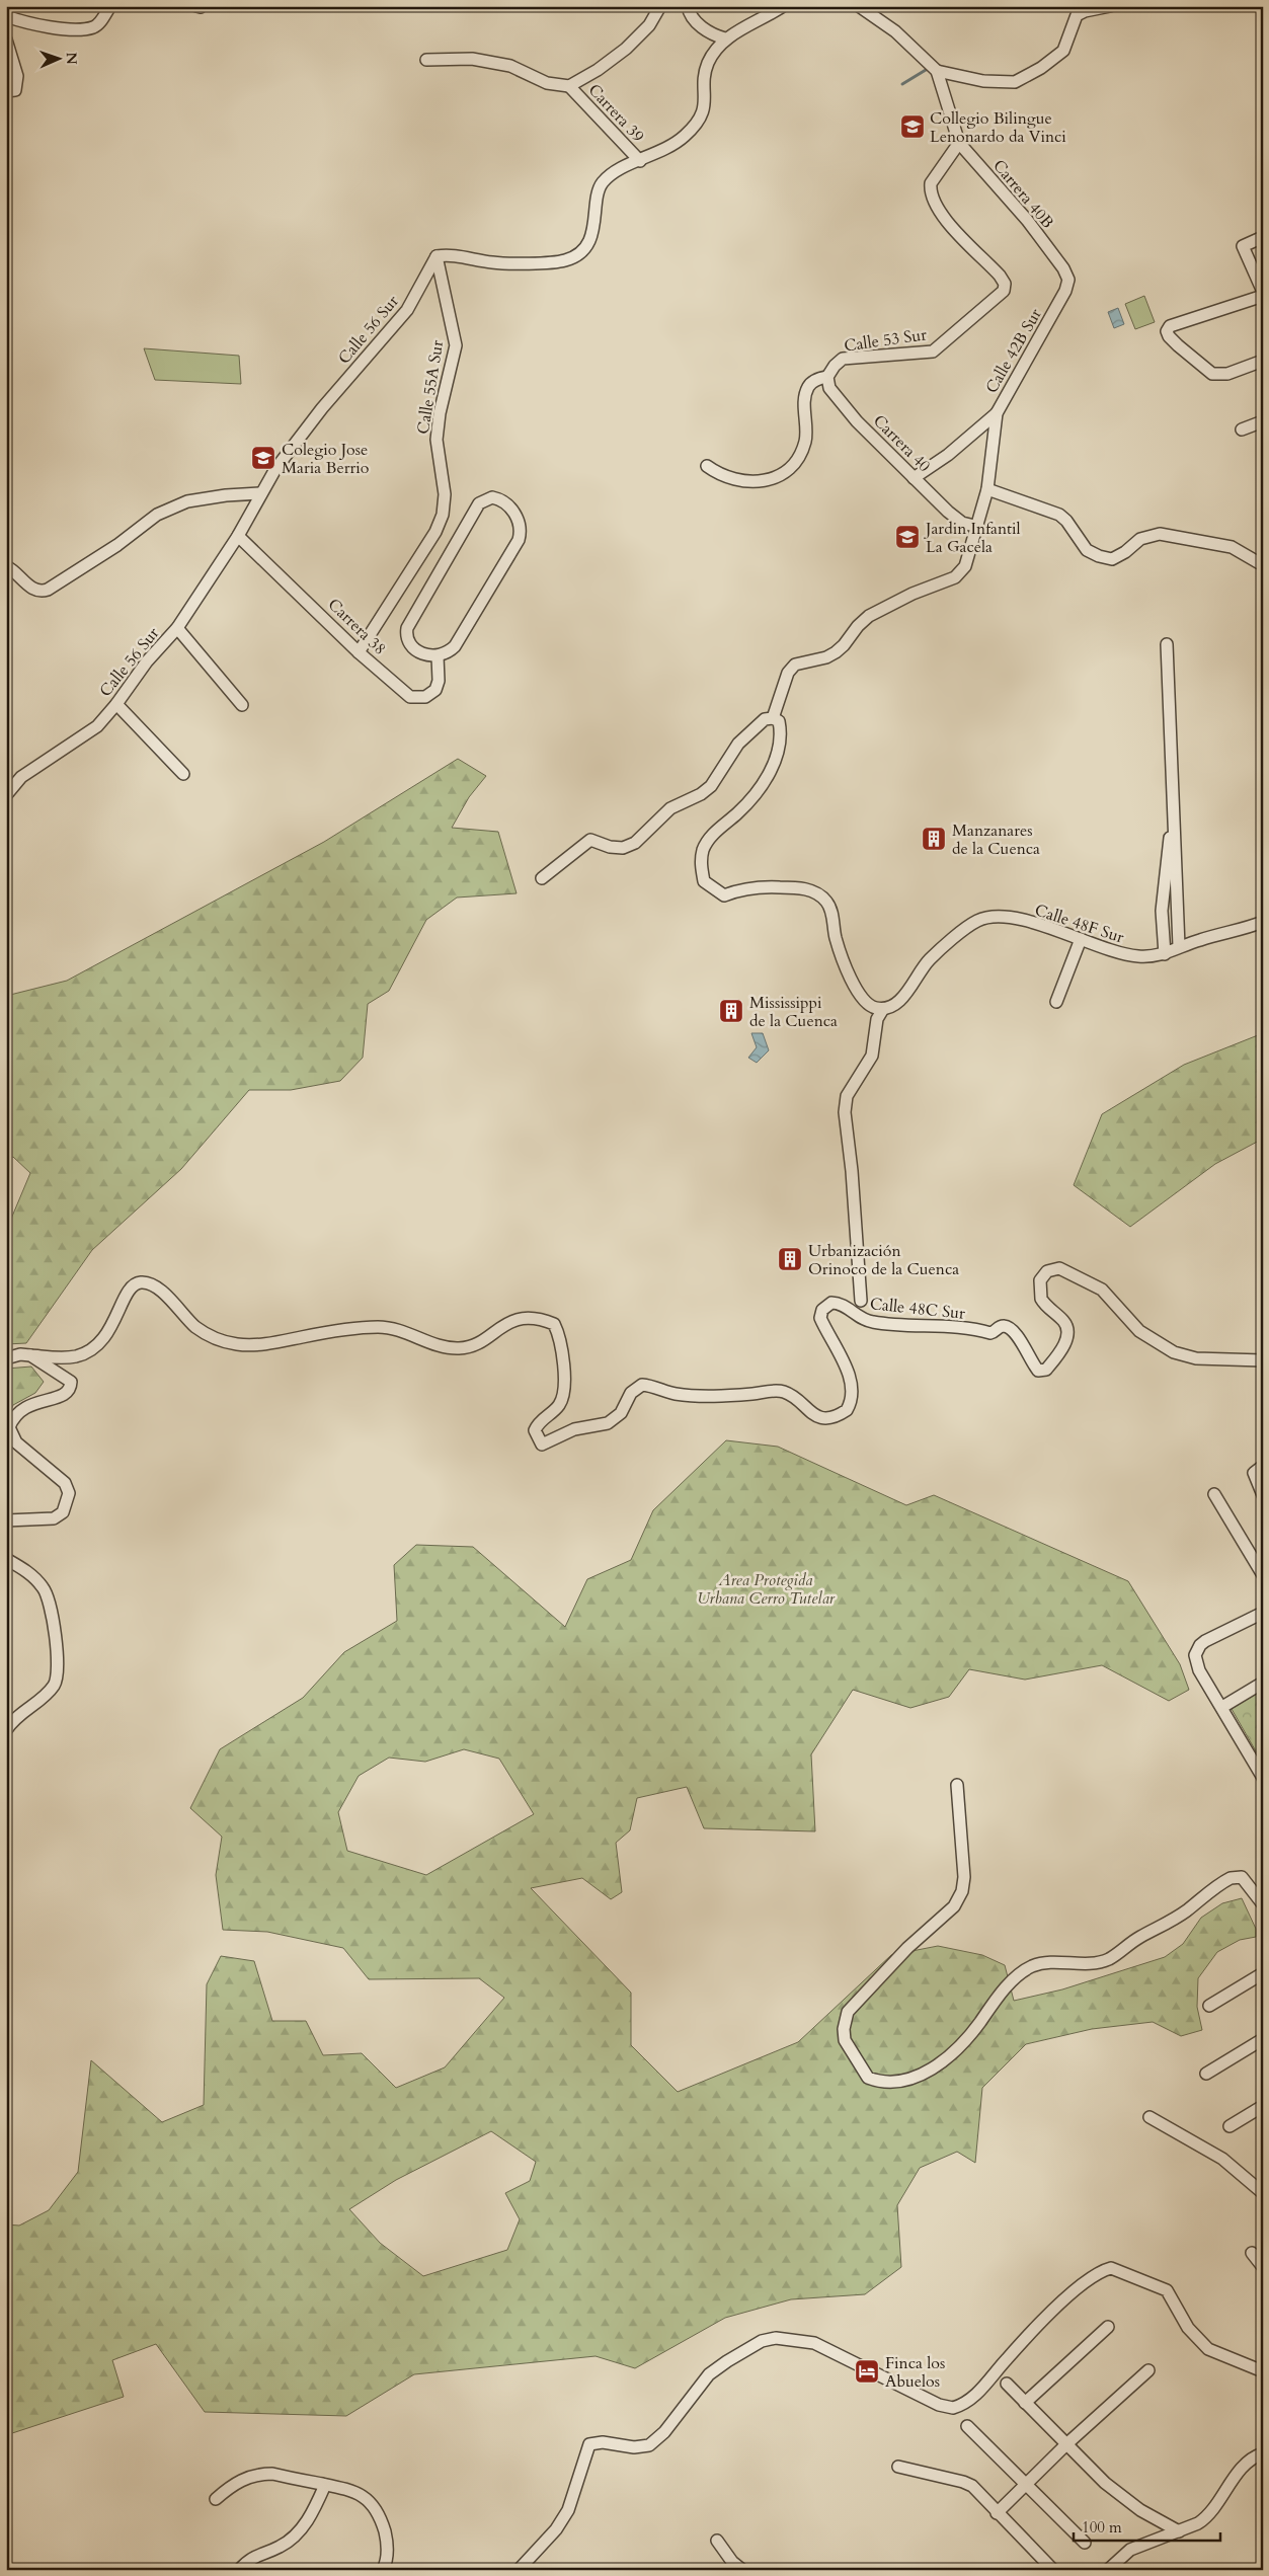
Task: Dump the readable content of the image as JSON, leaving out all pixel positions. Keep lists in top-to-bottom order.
{
  "streets": {
    "street": [
      "Carrera 39",
      "Carrera 40B",
      "Calle 56 Sur",
      "Calle 53 Sur",
      "Calle 42B Sur",
      "Calle 55A Sur",
      "Carrera 40",
      "Carrera 38",
      "Calle 48F Sur",
      "Calle 48C Sur"
    ]
  },
  "crossings": [
    ["Carrera 40B", "Calle 53 Sur"],
    ["Carrera 40B", "Calle 42B Sur"],
    ["Calle 56 Sur", "Calle 55A Sur"],
    ["Calle 56 Sur", "Carrera 38"],
    ["Calle 53 Sur", "Carrera 40"],
    ["Calle 42B Sur", "Carrera 40"],
    ["Calle 55A Sur", "Carrera 38"]
  ],
  "parks": ["Area Protegida Urbana Cerro Tutelar"],
  "places": {
    "school or university": ["Collegio Bilingue Lenonardo da Vinci", "Colegio Jose Maria Berrio", "Jardin Infantil La Gacela"],
    "building": ["Manzanares de la Cuenca", "Mississippi de la Cuenca", "Urbanización Orinoco de la Cuenca"],
    "hotel": ["Finca los Abuelos"]
  },
  "scale_bar": "100 m",
  "north": "right"
}
